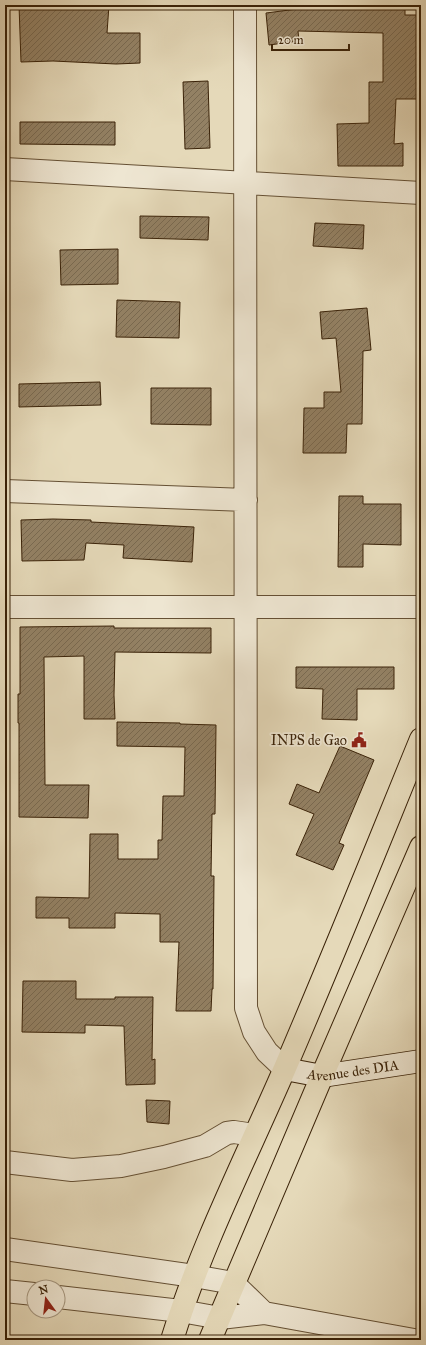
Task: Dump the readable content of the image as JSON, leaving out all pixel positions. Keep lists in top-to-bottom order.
{
  "streets": {
    "street": ["Avenue des DIA"]
  },
  "places": {
    "public building": ["INPS de Gao"]
  },
  "scale_bar": "20 m",
  "north": "top"
}
